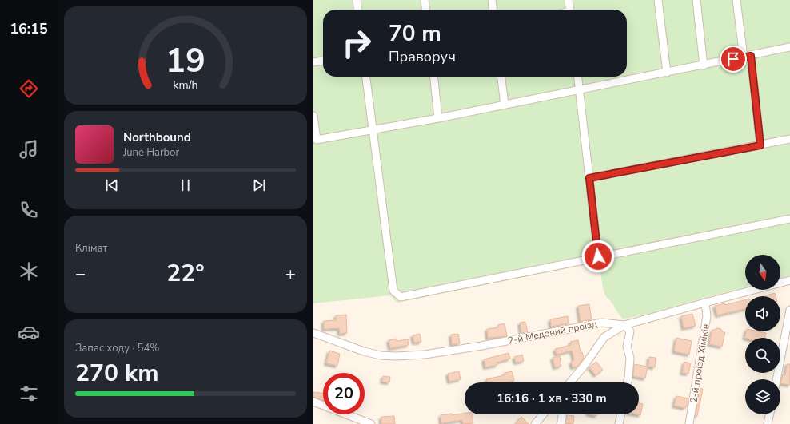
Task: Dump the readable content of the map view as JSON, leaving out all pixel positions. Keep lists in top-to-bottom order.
{
  "streets": {
    "street": ["2-й Медовий проїзд", "2-й проїзд Хіміків"]
  },
  "crossings": [
    ["2-й Медовий проїзд", "2-й проїзд Хіміків"]
  ],
  "north": "bottom",
  "page": {
    "tabs": "16:15",
    "turn": ["70 m", "Праворуч"],
    "song": ["Northbound", "June Harbor"],
    "tile": [
      "Клімат",
      ["Запас ходу · 54%", "270 km"]
    ],
    "heat": ["−", "22°", "+"],
    "limit": "20",
    "trip": "16:16 · 1 хв · 330 m",
    "gauge": ["19", "km/h"]
  }
}
